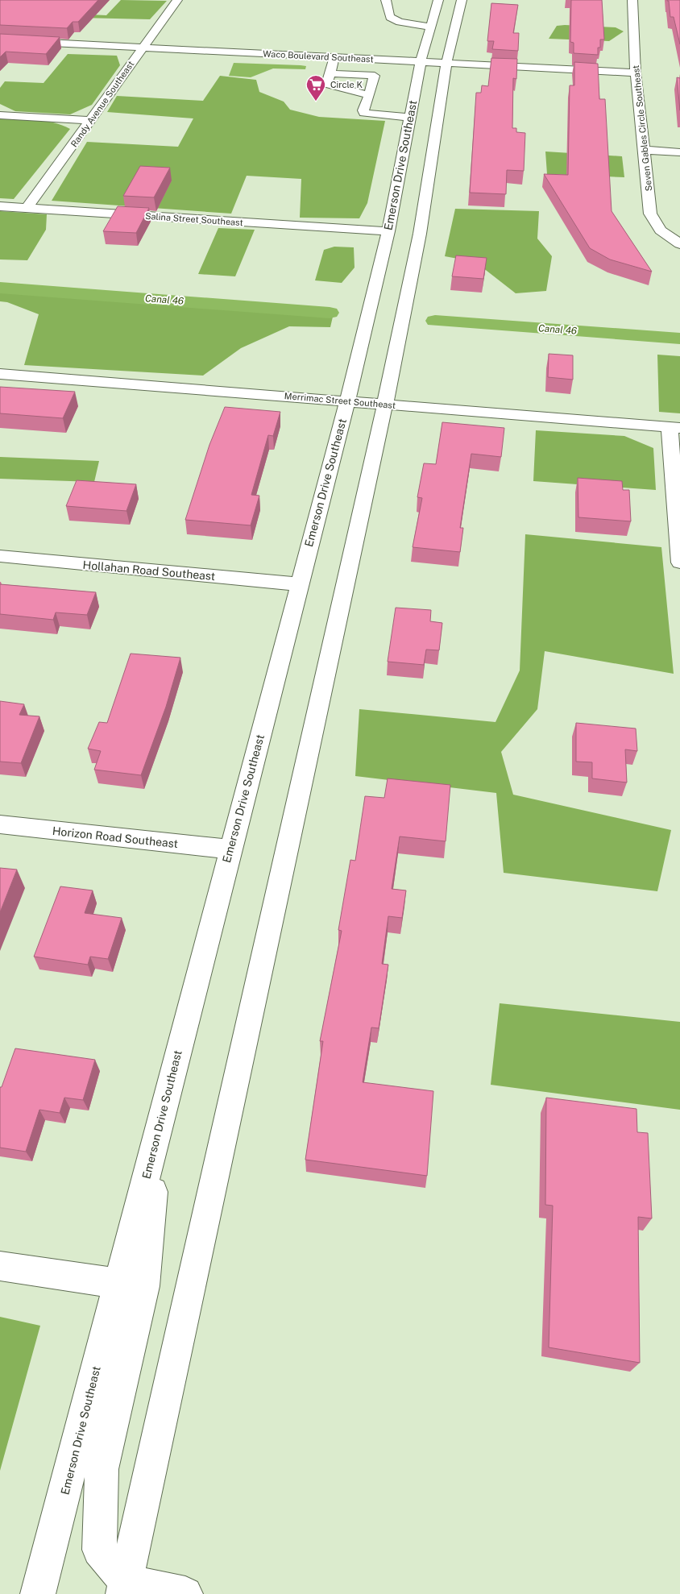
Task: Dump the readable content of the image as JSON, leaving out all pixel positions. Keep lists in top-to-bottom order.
{
  "streets": {
    "street": [
      "Waco Boulevard Southeast",
      "Randy Avenue Southeast",
      "Seven Gables Circle Southeast",
      "Emerson Drive Southeast",
      "Salina Street Southeast",
      "Merrimac Street Southeast",
      "Hollahan Road Southeast",
      "Horizon Road Southeast"
    ]
  },
  "crossings": [
    ["Waco Boulevard Southeast", "Randy Avenue Southeast"],
    ["Waco Boulevard Southeast", "Seven Gables Circle Southeast"],
    ["Waco Boulevard Southeast", "Emerson Drive Southeast"],
    ["Randy Avenue Southeast", "Salina Street Southeast"],
    ["Emerson Drive Southeast", "Salina Street Southeast"],
    ["Emerson Drive Southeast", "Merrimac Street Southeast"],
    ["Emerson Drive Southeast", "Hollahan Road Southeast"],
    ["Emerson Drive Southeast", "Horizon Road Southeast"]
  ],
  "water": ["Canal 46"],
  "places": {
    "supermarket": ["Circle K"]
  }
}
